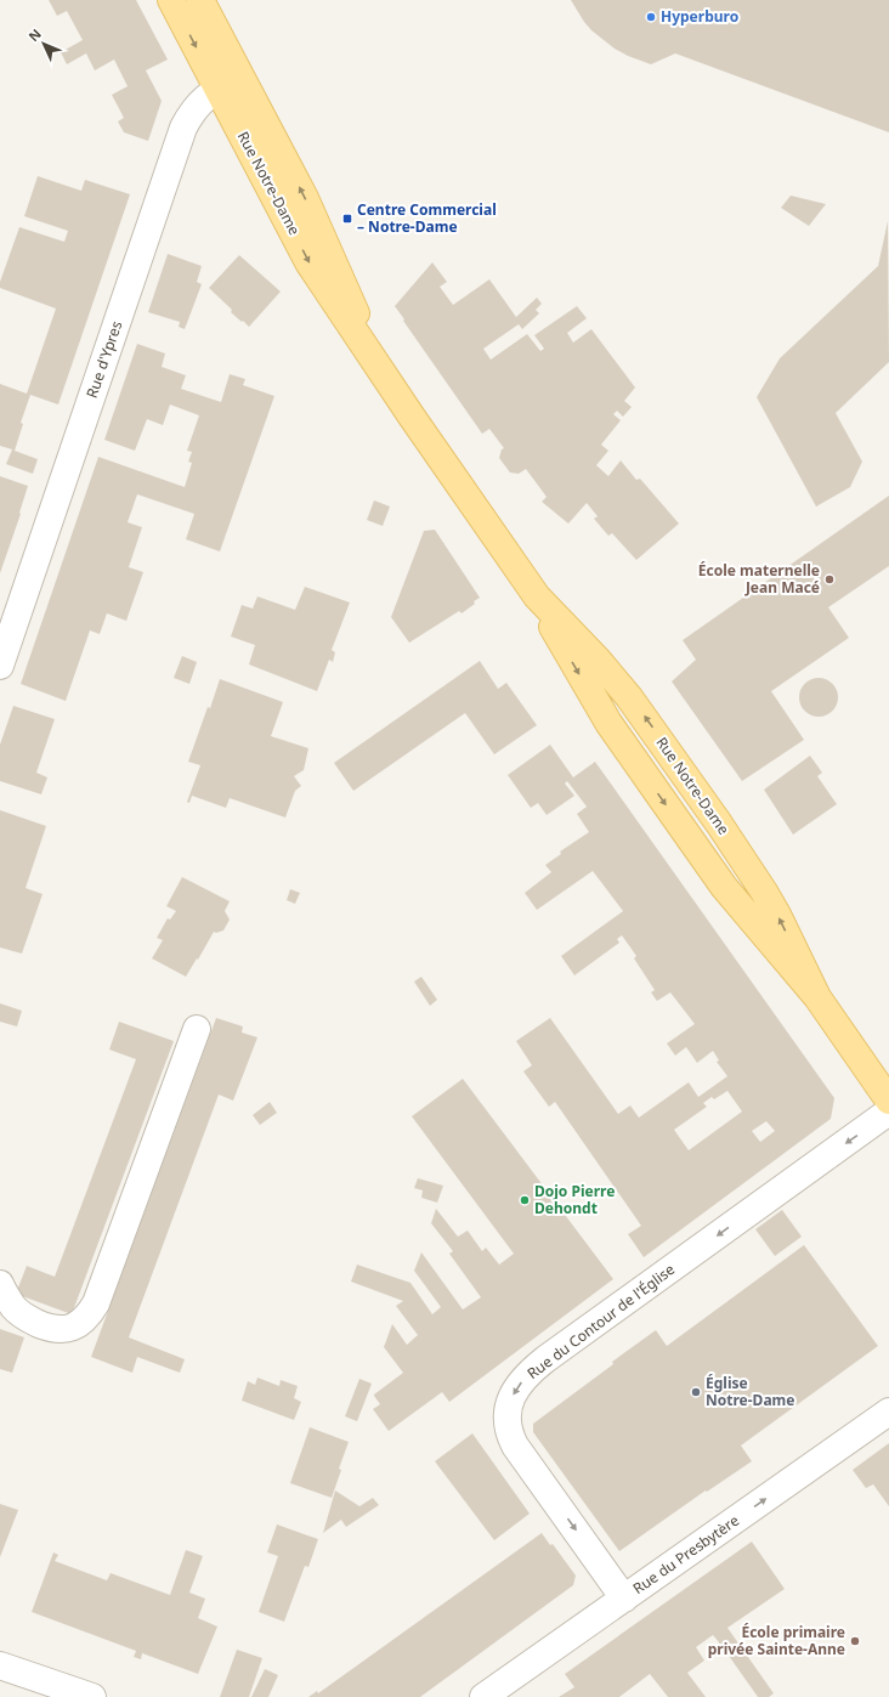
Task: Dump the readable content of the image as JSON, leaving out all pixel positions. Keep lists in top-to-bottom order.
{
  "streets": {
    "main road": ["Rue Notre-Dame"],
    "street": ["Rue d'Ypres", "Rue du Contour de l'Église", "Rue du Presbytère"]
  },
  "crossings": [
    ["Rue Notre-Dame", "Rue d'Ypres"],
    ["Rue du Contour de l'Église", "Rue du Presbytère"]
  ],
  "one_way": ["Rue du Presbytère"],
  "places": {
    "other": [
      "Hyperburo",
      "École maternelle Jean Macé",
      "Dojo Pierre Dehondt",
      "Église Notre-Dame",
      "École primaire privée Sainte-Anne"
    ],
    "transit": ["Centre Commercial – Notre-Dame"]
  },
  "north": "top left"
}
